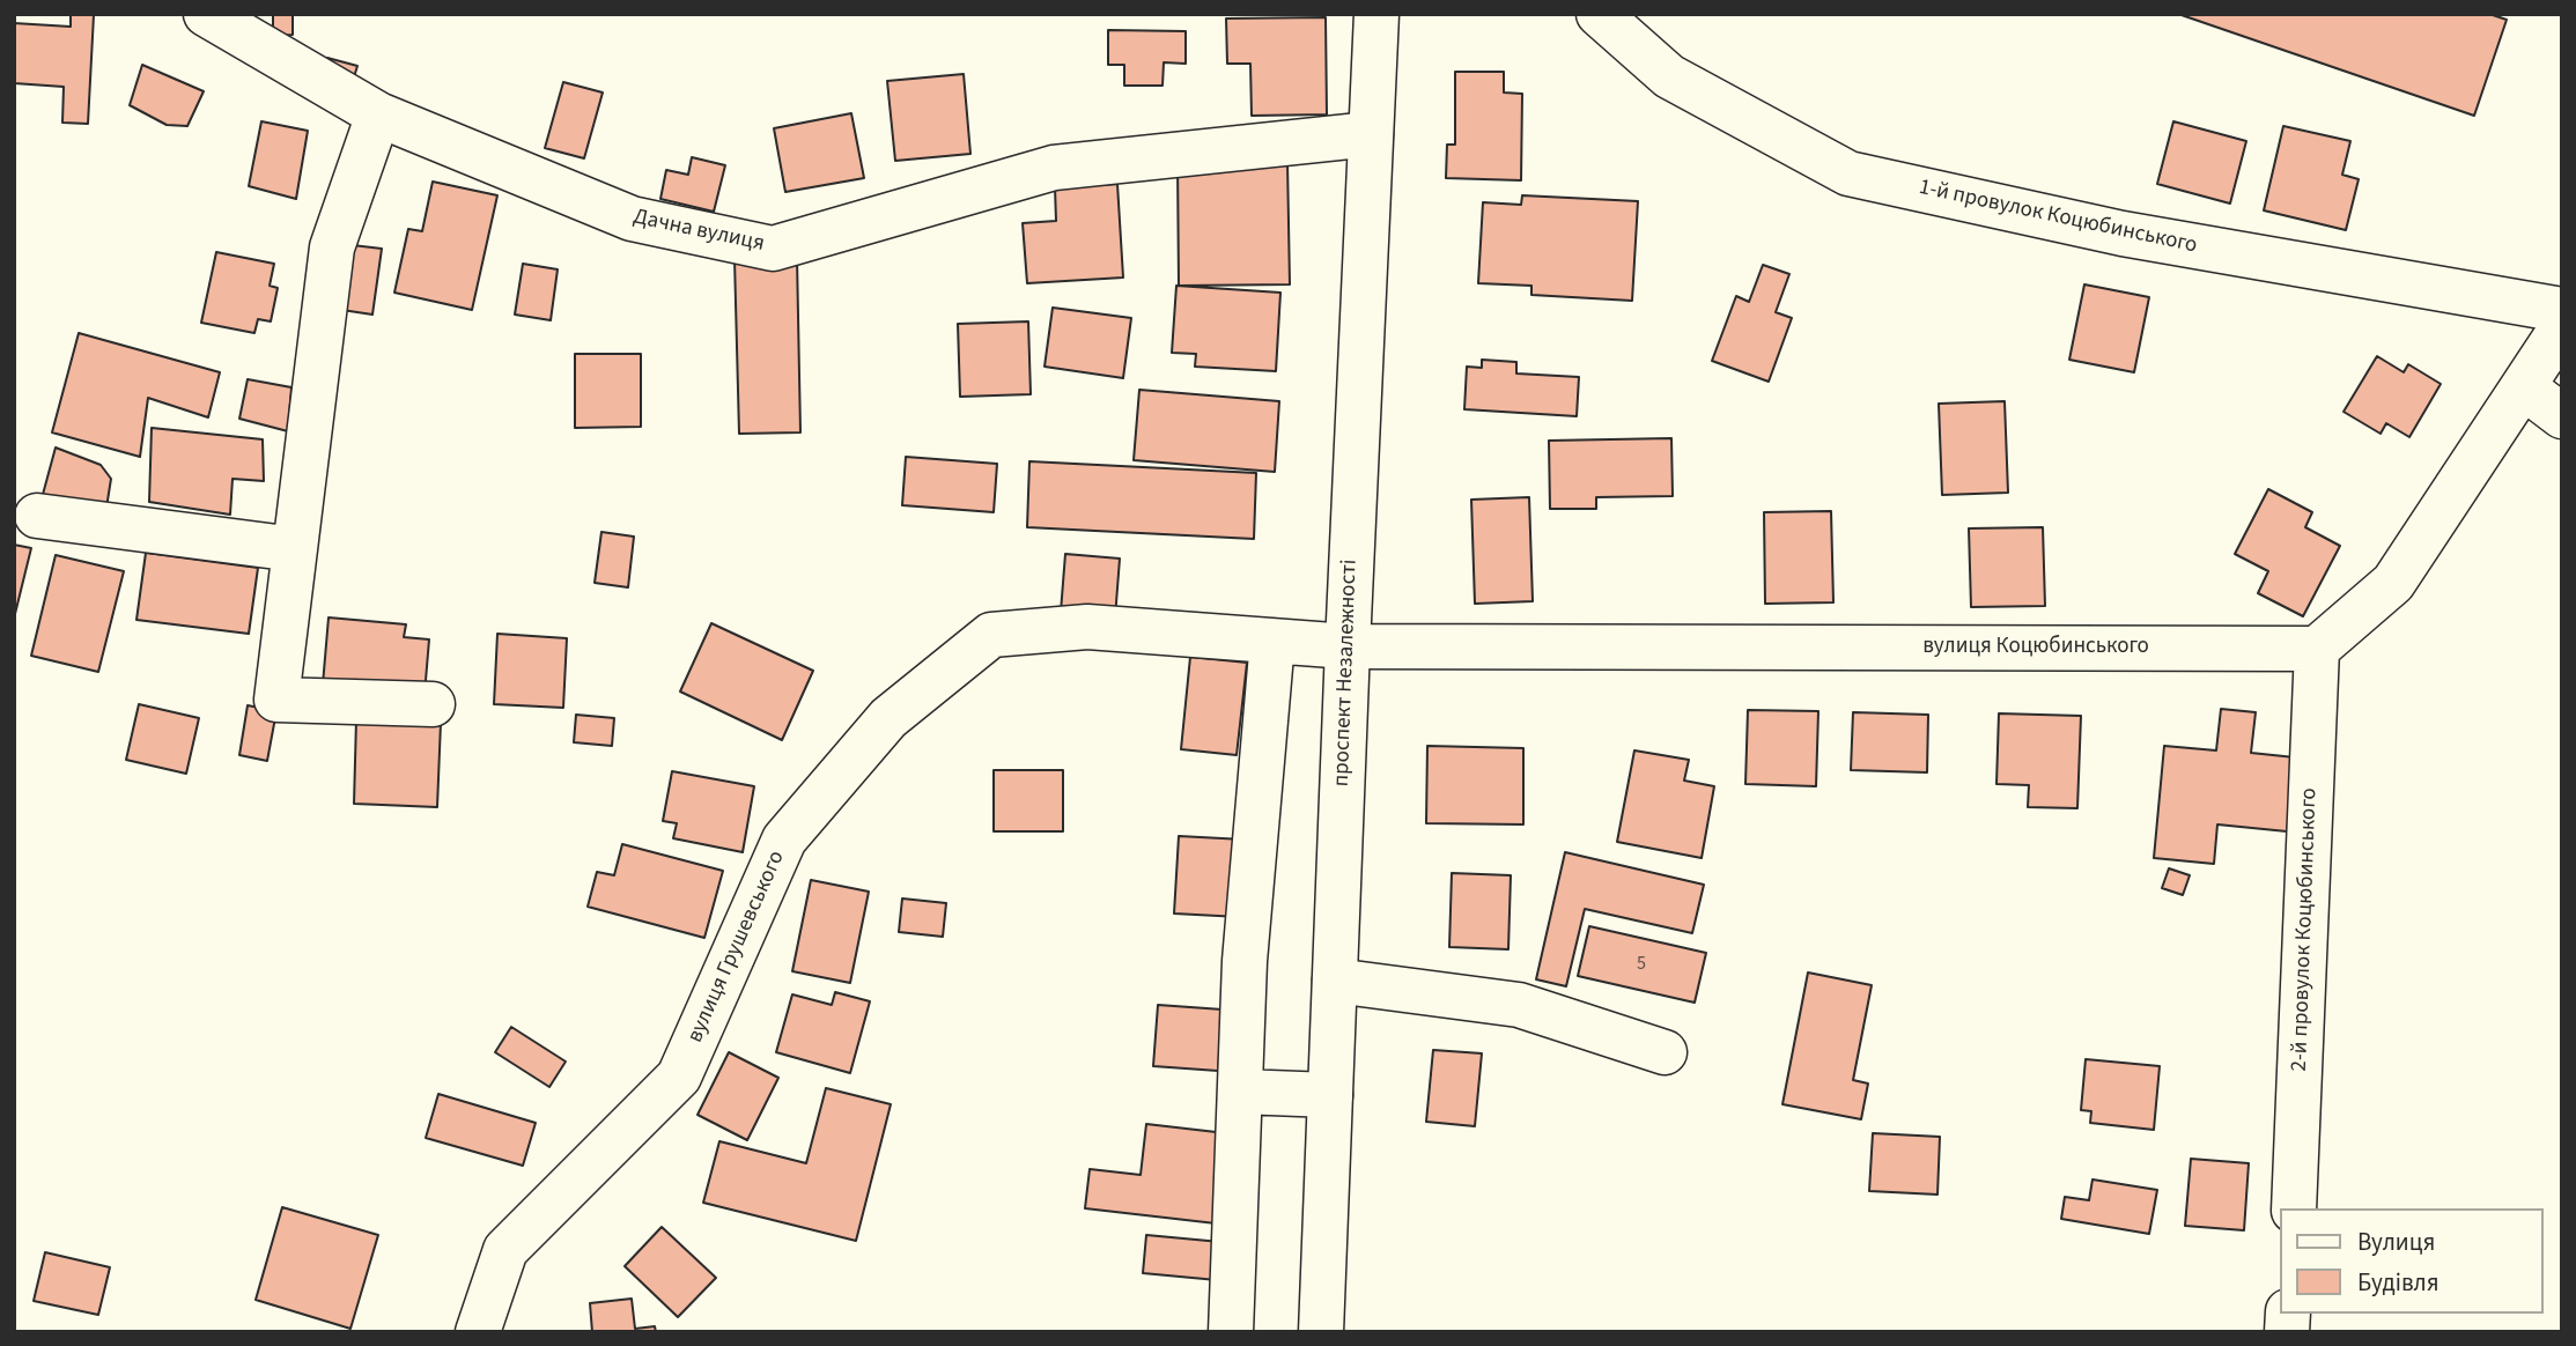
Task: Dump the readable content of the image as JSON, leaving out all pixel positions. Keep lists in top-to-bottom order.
{
  "streets": {
    "street": [
      "1-й провулок Коцюбинського",
      "Дачна вулиця",
      "вулиця Коцюбинського",
      "проспект Незалежності",
      "2-й провулок Коцюбинського",
      "вулиця Грушевського"
    ]
  },
  "crossings": [
    ["Дачна вулиця", "проспект Незалежності"],
    ["вулиця Коцюбинського", "проспект Незалежності"],
    ["вулиця Коцюбинського", "2-й провулок Коцюбинського"],
    ["вулиця Коцюбинського", "вулиця Грушевського"],
    ["проспект Незалежності", "вулиця Грушевського"]
  ],
  "house_numbers": ["5"],
  "legend": ["Вулиця", "Будівля"]
}
